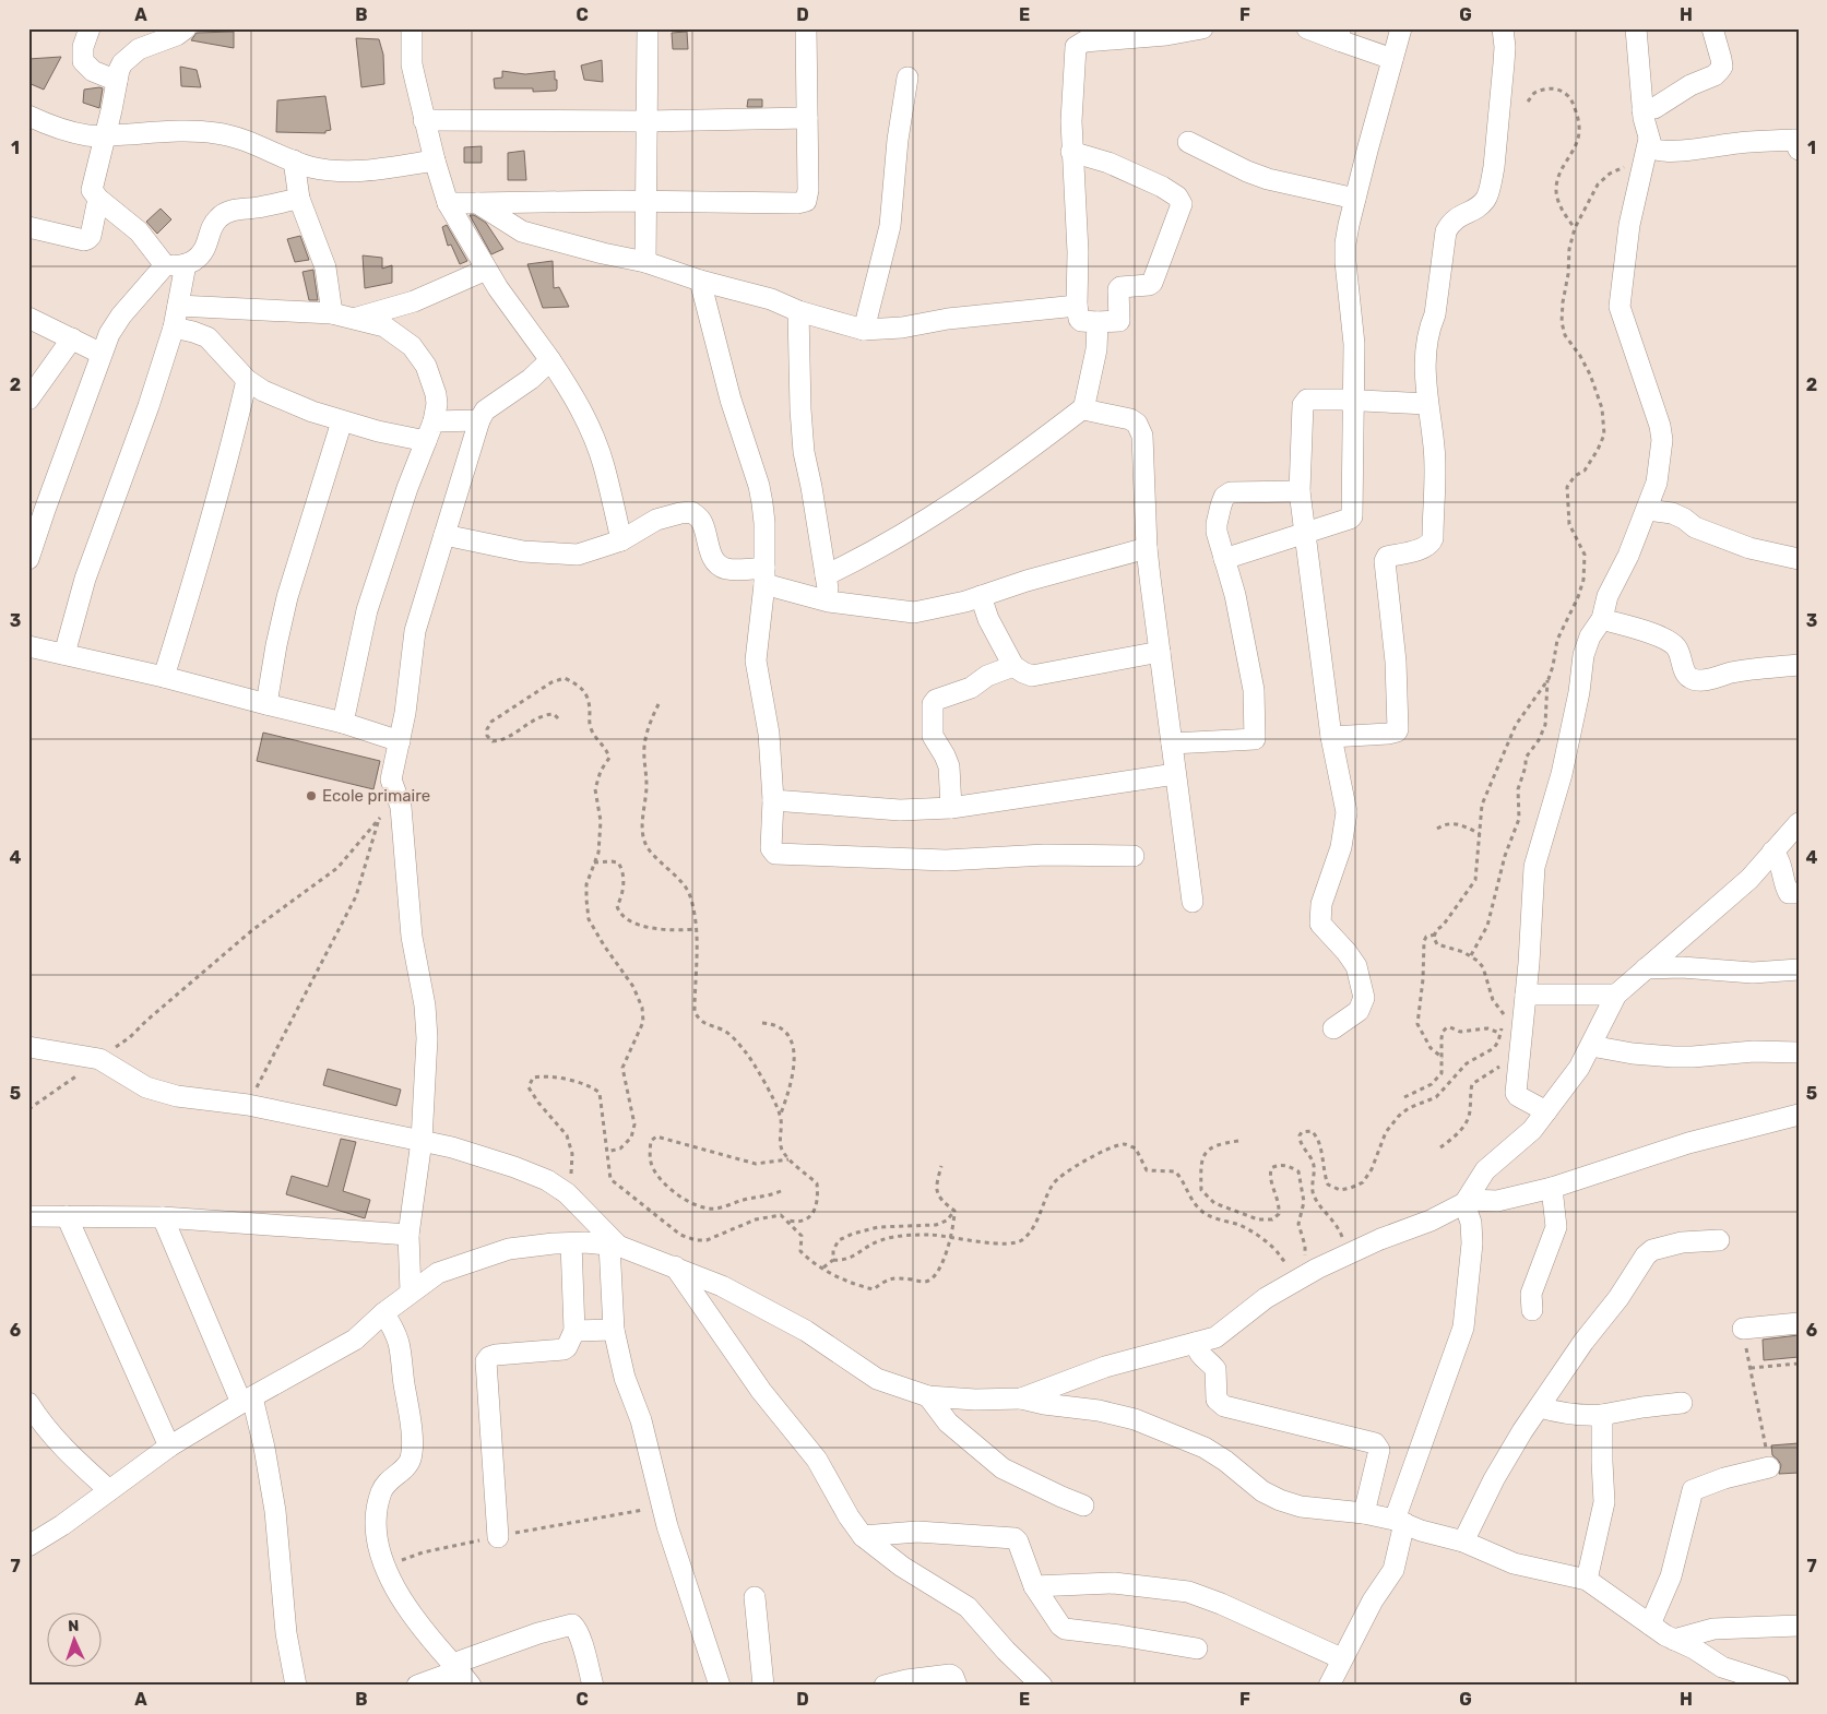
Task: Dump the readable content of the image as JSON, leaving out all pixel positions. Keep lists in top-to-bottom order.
{
  "places": ["Ecole primaire"],
  "north": "top",
  "grid": {
    "columns": [
      "A",
      "B",
      "C",
      "D",
      "E",
      "F",
      "G",
      "H"
    ],
    "rows": [
      "1",
      "2",
      "3",
      "4",
      "5",
      "6",
      "7"
    ]
  }
}
